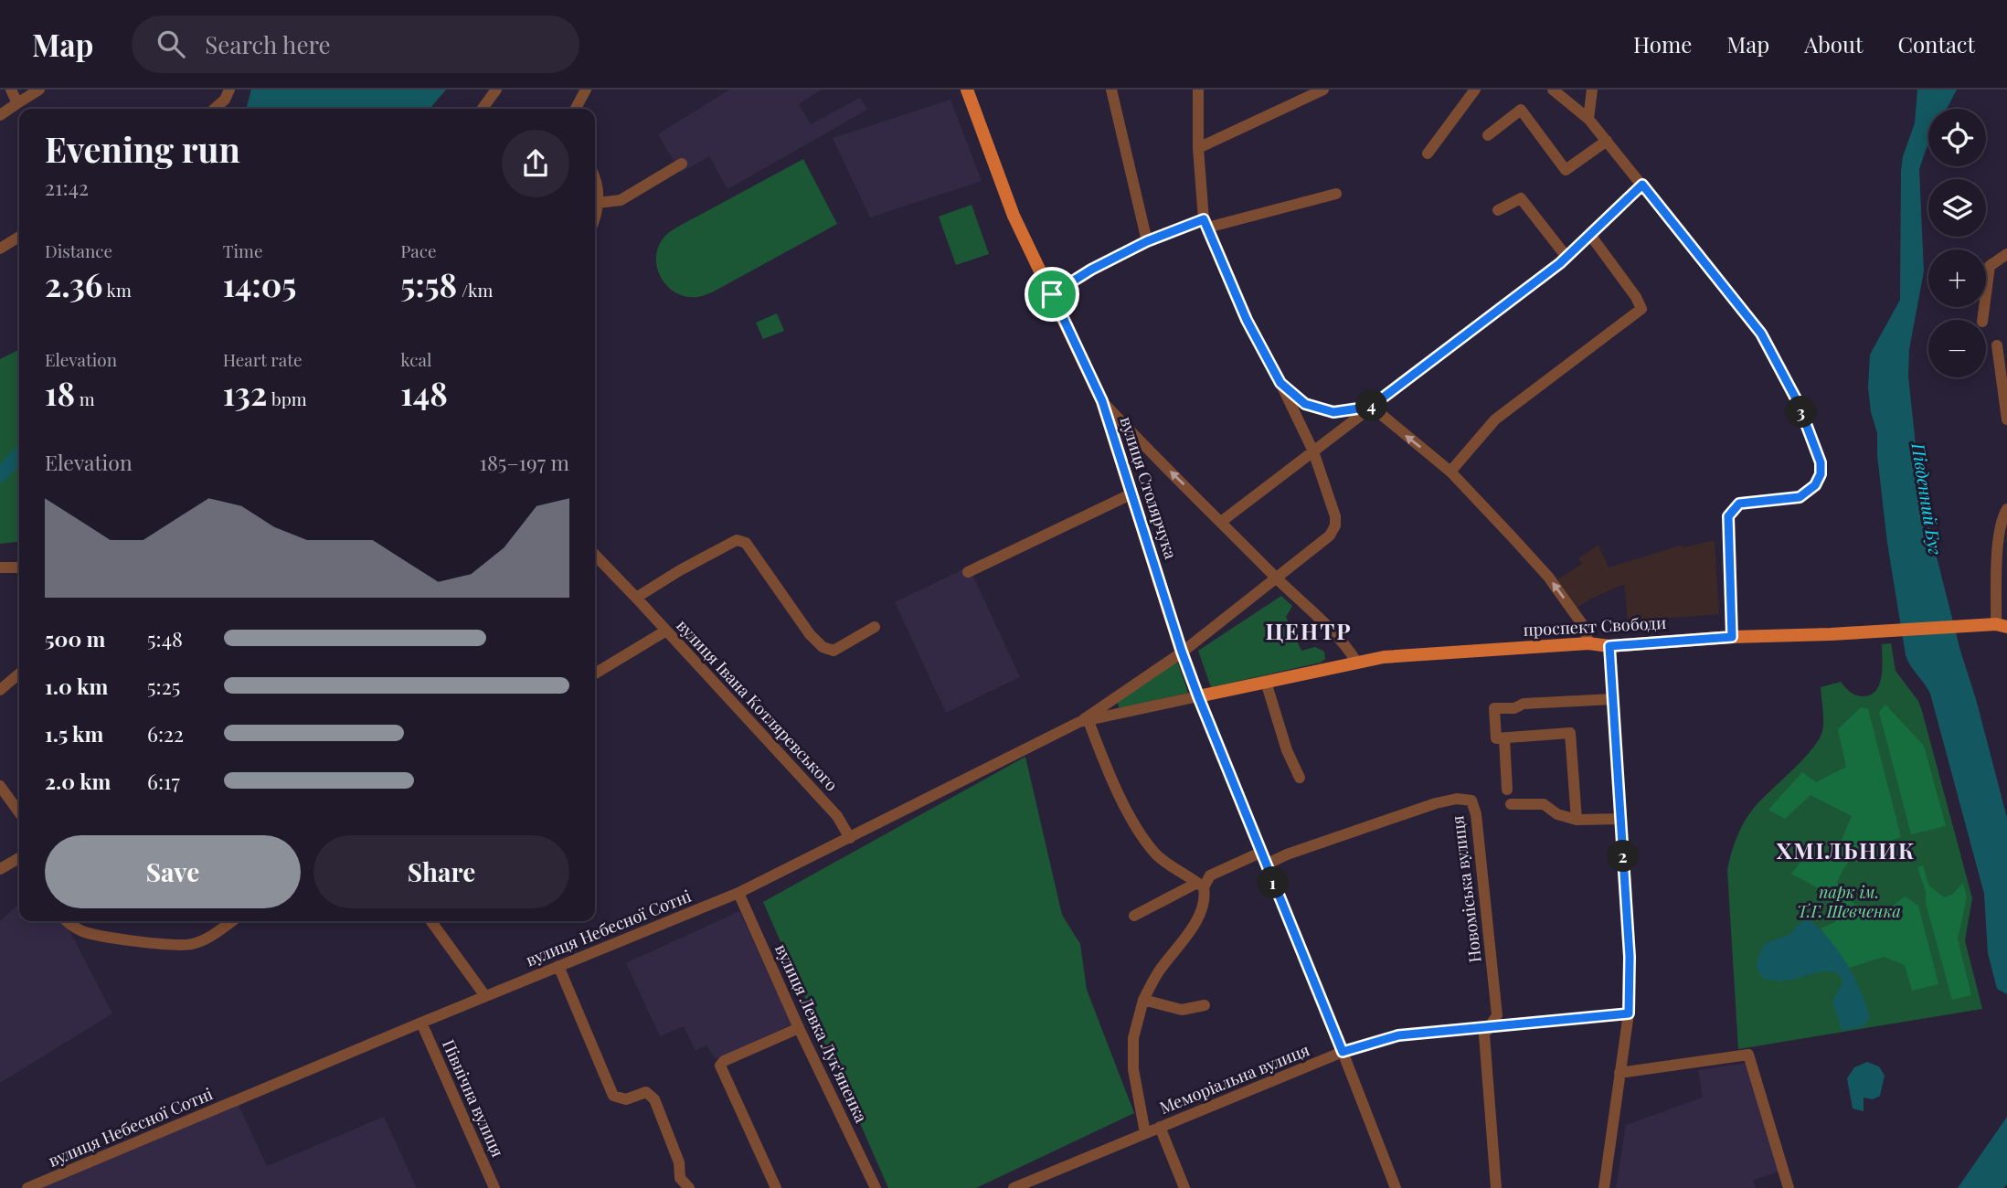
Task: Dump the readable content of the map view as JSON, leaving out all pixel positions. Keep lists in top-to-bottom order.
{
  "streets": {
    "main road": ["вулиця Столярчука", "проспект Свободи"],
    "street": [
      "вулиця Івана Котляревського",
      "Новоміська вулиця",
      "вулиця Небесної Сотні",
      "вулиця Левка Лук'яненка",
      "Меморіальна вулиця",
      "Північна вулиця"
    ]
  },
  "crossings": [
    ["вулиця Столярчука", "проспект Свободи"],
    ["вулиця Столярчука", "вулиця Небесної Сотні"],
    ["проспект Свободи", "вулиця Небесної Сотні"],
    ["вулиця Івана Котляревського", "вулиця Небесної Сотні"],
    ["Новоміська вулиця", "Меморіальна вулиця"],
    ["вулиця Небесної Сотні", "вулиця Левка Лук'яненка"],
    ["вулиця Небесної Сотні", "Північна вулиця"]
  ],
  "districts": ["ЦЕНТР", "ХМІЛЬНИК"],
  "water": ["Південний Буг"],
  "parks": ["парк ім. Т.Г. Шевченка"],
  "page": {
    "header": "Map",
    "search": "Search here",
    "nav": [
      "Home",
      "Map",
      "About",
      "Contact"
    ],
    "map_buttons": ["+", "−"],
    "heading": ["Evening run", "21:42"],
    "stats": [
      ["Distance", "2.36 km"],
      ["Time", "14:05"],
      ["Pace", "5:58 /km"],
      ["Elevation", "18 m"],
      ["Heart rate", "132 bpm"],
      ["kcal", "148"]
    ],
    "pins": [
      "4",
      "3",
      "2",
      "1"
    ],
    "chart": ["Elevation", "185–197 m"],
    "list": [
      {
        "name": "500 m",
        "note": "5:48"
      },
      {
        "name": "1.0 km",
        "note": "5:25"
      },
      {
        "name": "1.5 km",
        "note": "6:22"
      },
      {
        "name": "2.0 km",
        "note": "6:17"
      }
    ],
    "buttons": ["Save", "Share"]
  }
}
